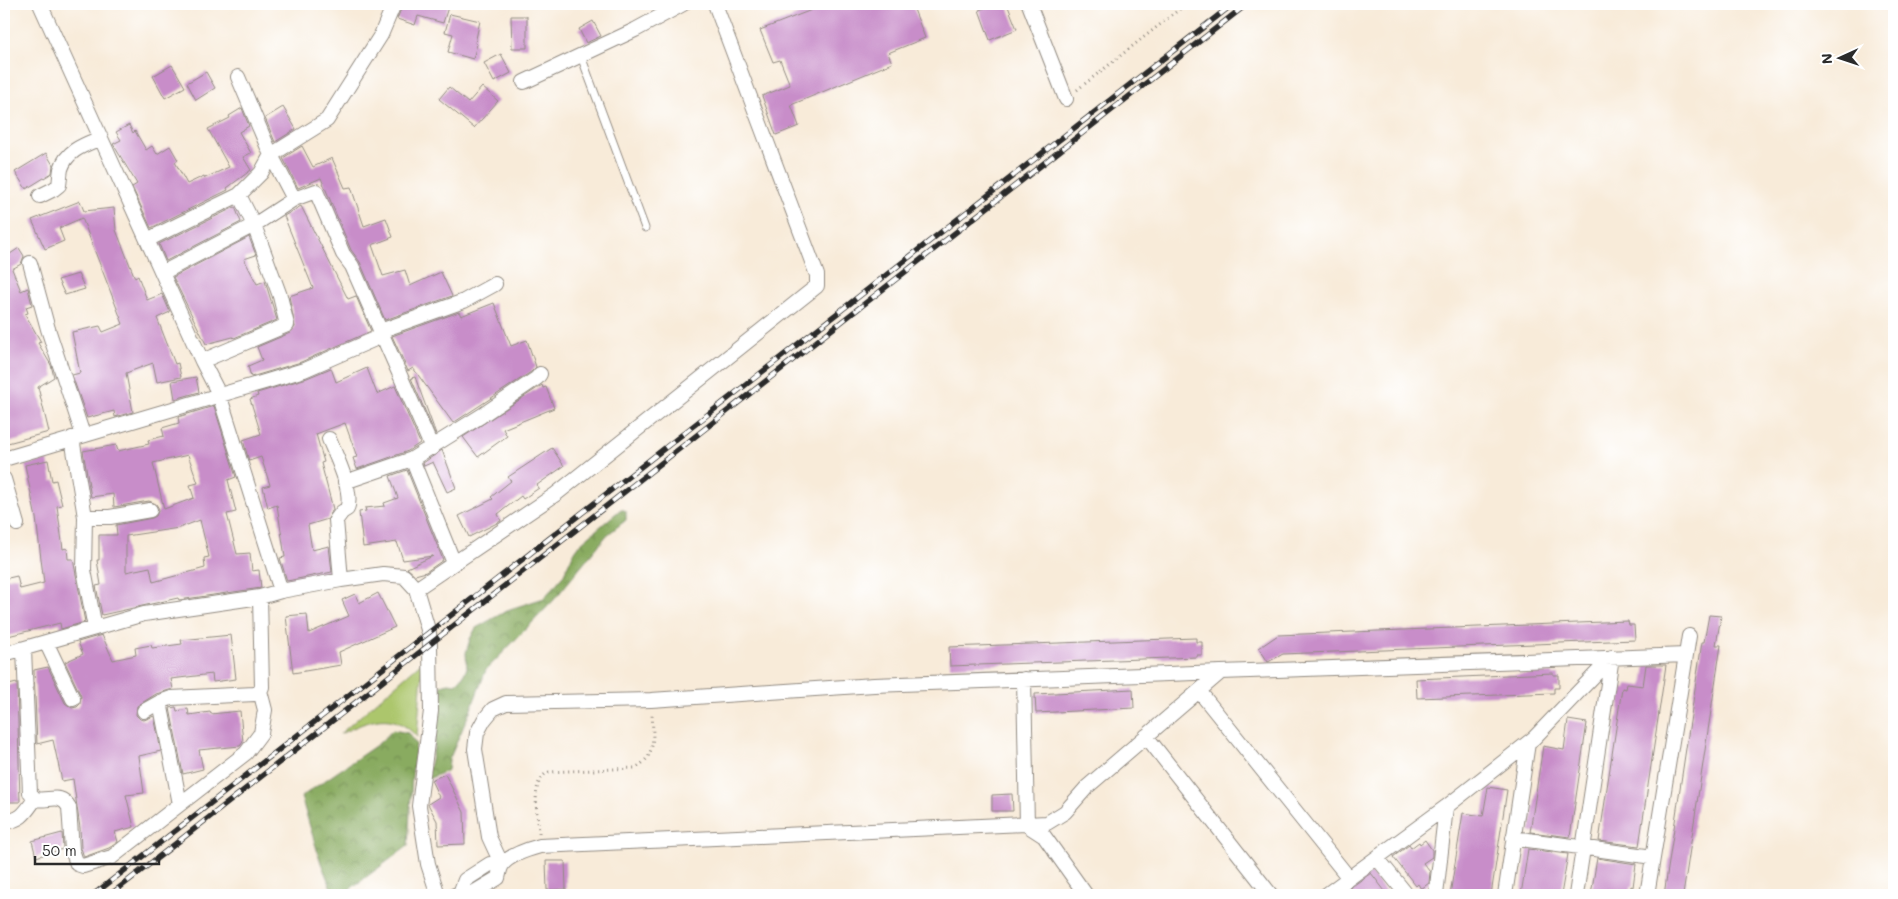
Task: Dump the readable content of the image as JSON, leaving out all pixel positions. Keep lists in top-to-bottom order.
{
  "scale_bar": "50 m",
  "north": "left"
}
